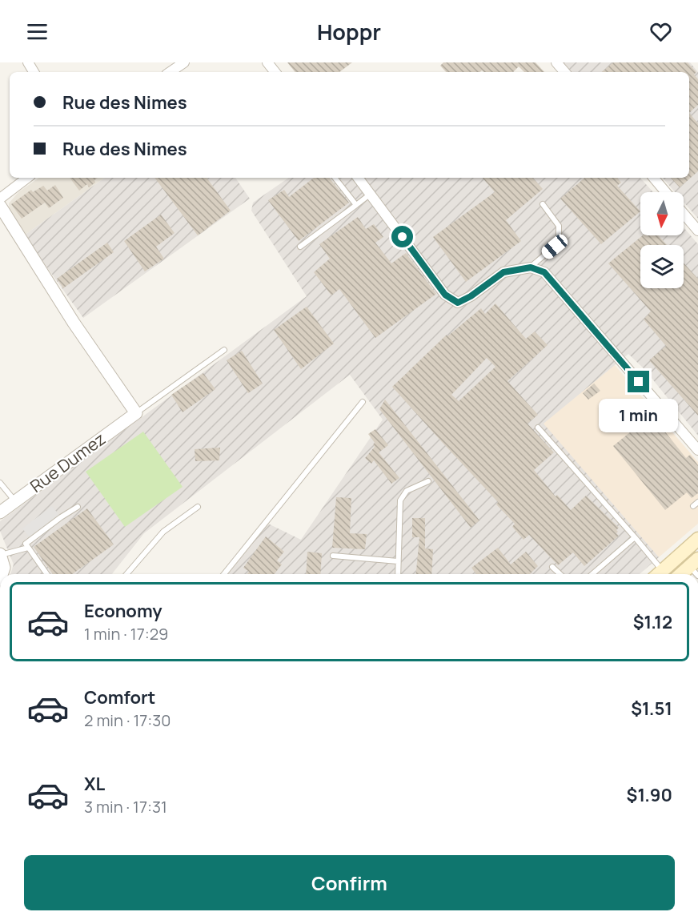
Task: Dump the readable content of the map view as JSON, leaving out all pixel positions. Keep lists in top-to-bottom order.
{
  "streets": {
    "street": ["Rue Dumez"]
  },
  "north": "bottom",
  "page": {
    "header": "Hoppr",
    "banner": ["Rue des Nimes", "Rue des Nimes"],
    "bubble": "1 min",
    "list": [
      {
        "name": "Economy",
        "note": "1 min · 17:29",
        "value": "$1.12"
      },
      {
        "name": "Comfort",
        "note": "2 min · 17:30",
        "value": "$1.51"
      },
      {
        "name": "XL",
        "note": "3 min · 17:31",
        "value": "$1.90"
      }
    ],
    "buttons": "Confirm"
  }
}
